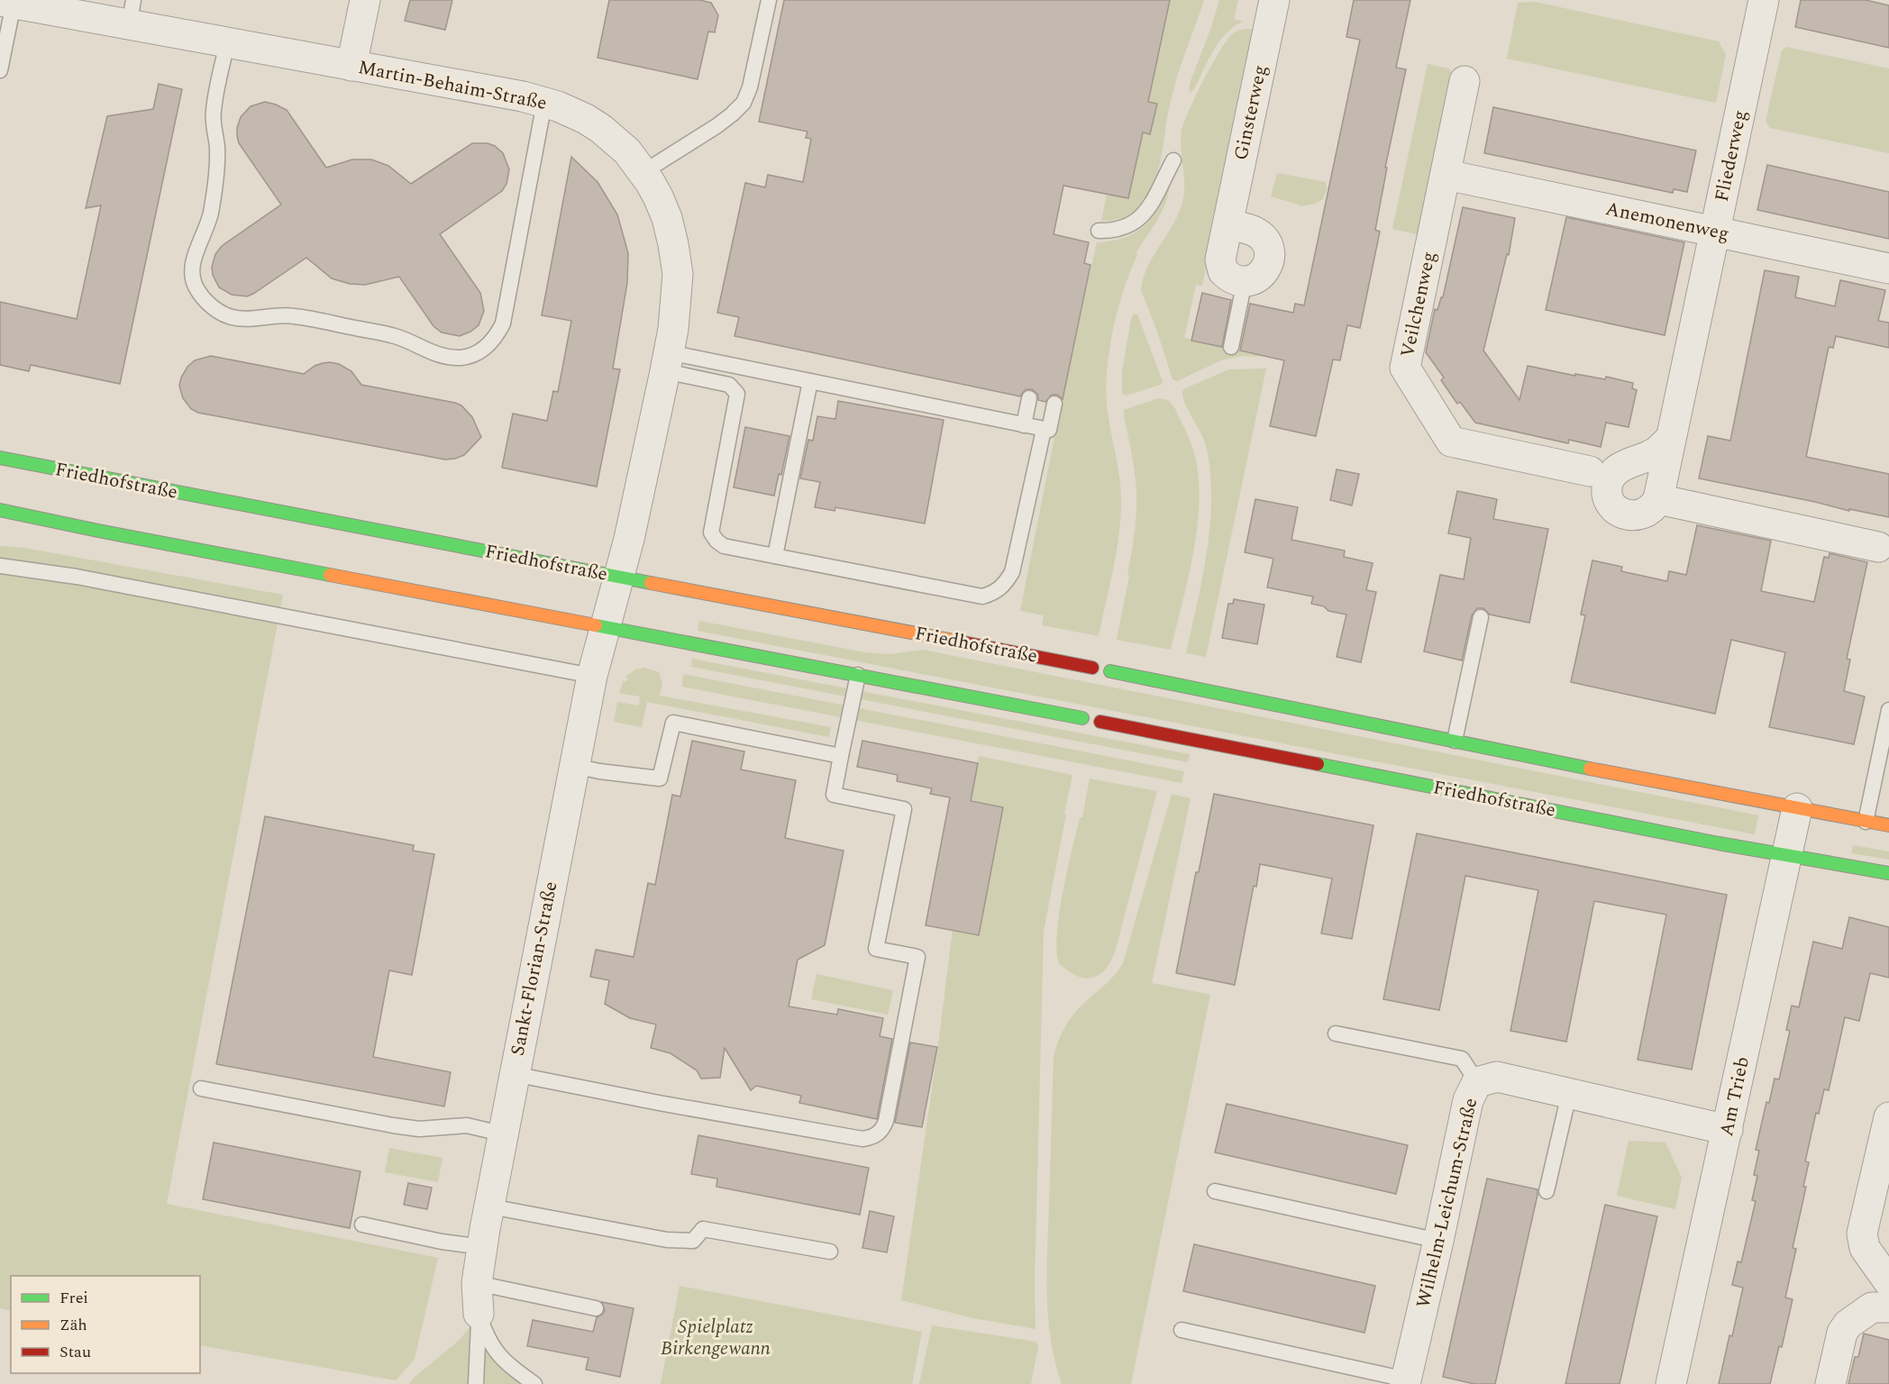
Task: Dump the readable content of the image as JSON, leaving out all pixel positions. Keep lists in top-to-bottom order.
{
  "streets": {
    "main road": ["Friedhofstraße"],
    "street": [
      "Martin-Behaim-Straße",
      "Ginsterweg",
      "Fliederweg",
      "Anemonenweg",
      "Veilchenweg",
      "Sankt-Florian-Straße",
      "Am Trieb",
      "Wilhelm-Leichum-Straße"
    ]
  },
  "crossings": [
    ["Martin-Behaim-Straße", "Friedhofstraße"],
    ["Martin-Behaim-Straße", "Sankt-Florian-Straße"],
    ["Fliederweg", "Anemonenweg"],
    ["Anemonenweg", "Veilchenweg"],
    ["Friedhofstraße", "Am Trieb"],
    ["Am Trieb", "Wilhelm-Leichum-Straße"]
  ],
  "parks": ["Spielplatz Birkengewann"],
  "legend": ["Frei", "Zäh", "Stau"]
}
